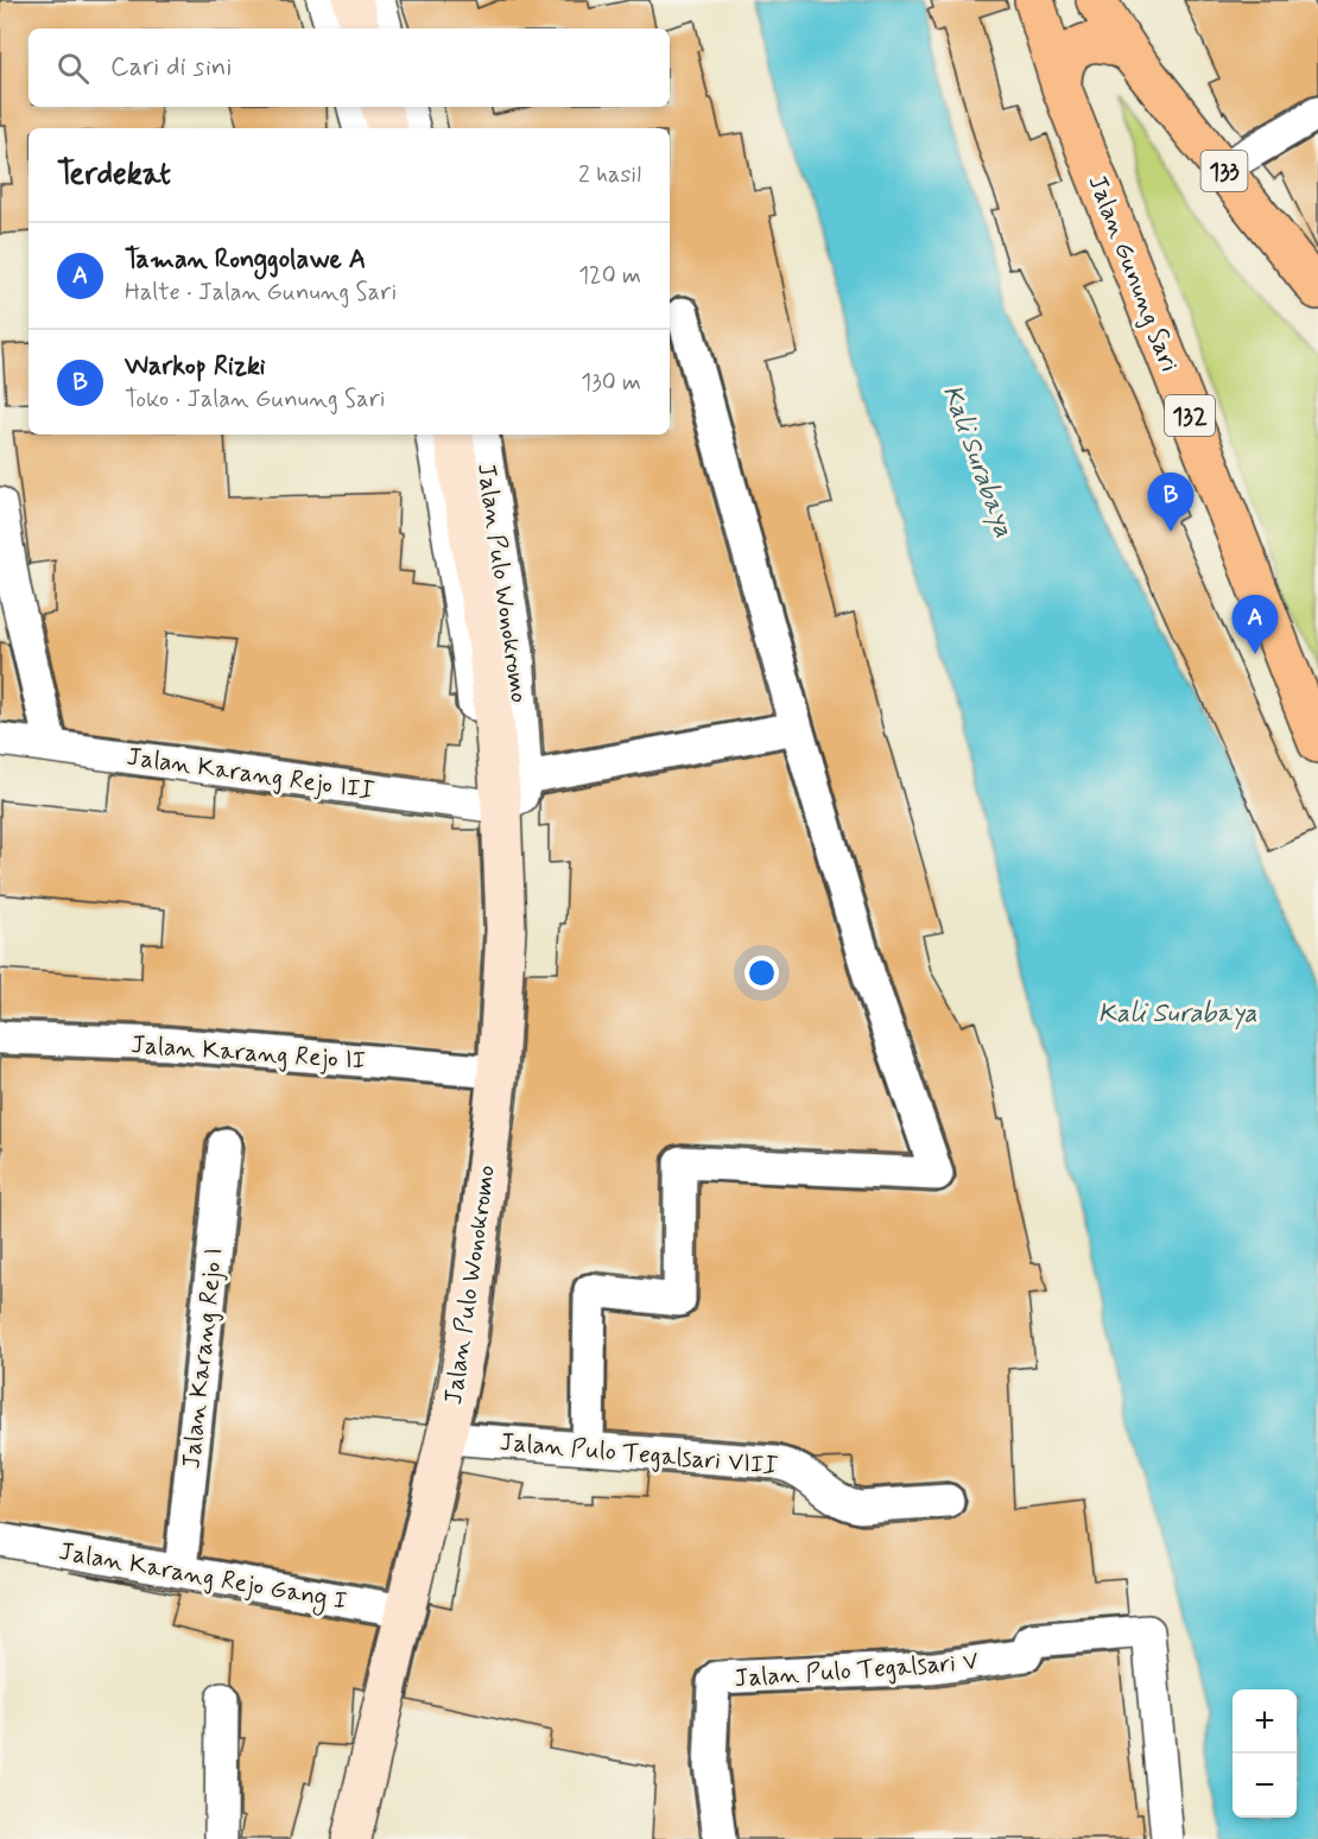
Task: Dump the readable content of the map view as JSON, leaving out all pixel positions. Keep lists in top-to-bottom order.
{
  "streets": {
    "main road": [
      "133",
      "Jalan Gunung Sari",
      "132",
      "Jalan Pulo Wonokromo"
    ],
    "street": [
      "Jalan Karang Rejo III",
      "Jalan Karang Rejo II",
      "Jalan Karang Rejo I",
      "Jalan Pulo Tegalsari VIII",
      "Jalan Karang Rejo Gang I",
      "Jalan Pulo Tegalsari V"
    ]
  },
  "crossings": [
    ["Jalan Pulo Wonokromo", "Jalan Karang Rejo III"],
    ["Jalan Pulo Wonokromo", "Jalan Karang Rejo II"],
    ["Jalan Pulo Wonokromo", "Jalan Pulo Tegalsari VIII"],
    ["Jalan Pulo Wonokromo", "Jalan Karang Rejo Gang I"],
    ["Jalan Karang Rejo I", "Jalan Karang Rejo Gang I"]
  ],
  "water": ["Kali Surabaya"],
  "page": {
    "search": "Cari di sini",
    "heading": ["Terdekat", "2 hasil"],
    "list": [
      {
        "mark": "A",
        "name": "Taman Ronggolawe A",
        "note": "Halte · Jalan Gunung Sari",
        "value": "120 m"
      },
      {
        "mark": "B",
        "name": "Warkop Rizki",
        "note": "Toko · Jalan Gunung Sari",
        "value": "130 m"
      }
    ],
    "pins": ["B", "A"],
    "map_buttons": ["+", "−"]
  }
}
